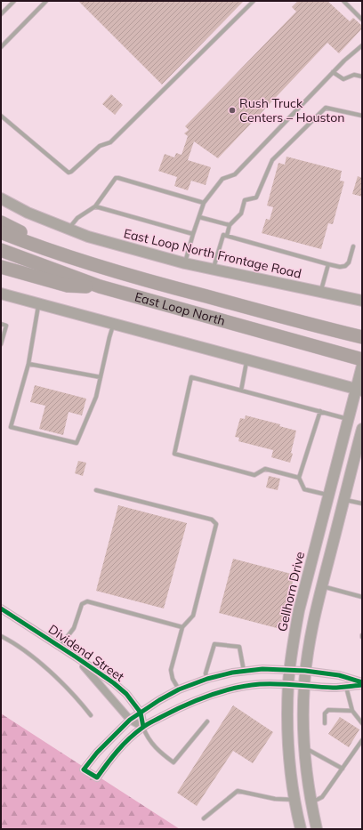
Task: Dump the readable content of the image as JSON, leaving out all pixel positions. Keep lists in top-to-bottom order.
{
  "streets": {
    "highway": ["East Loop North"],
    "main road": ["East Loop North Frontage Road", "Gellhorn Drive"],
    "street": ["Dividend Street"]
  },
  "places": ["Rush Truck Centers – Houston"]
}
